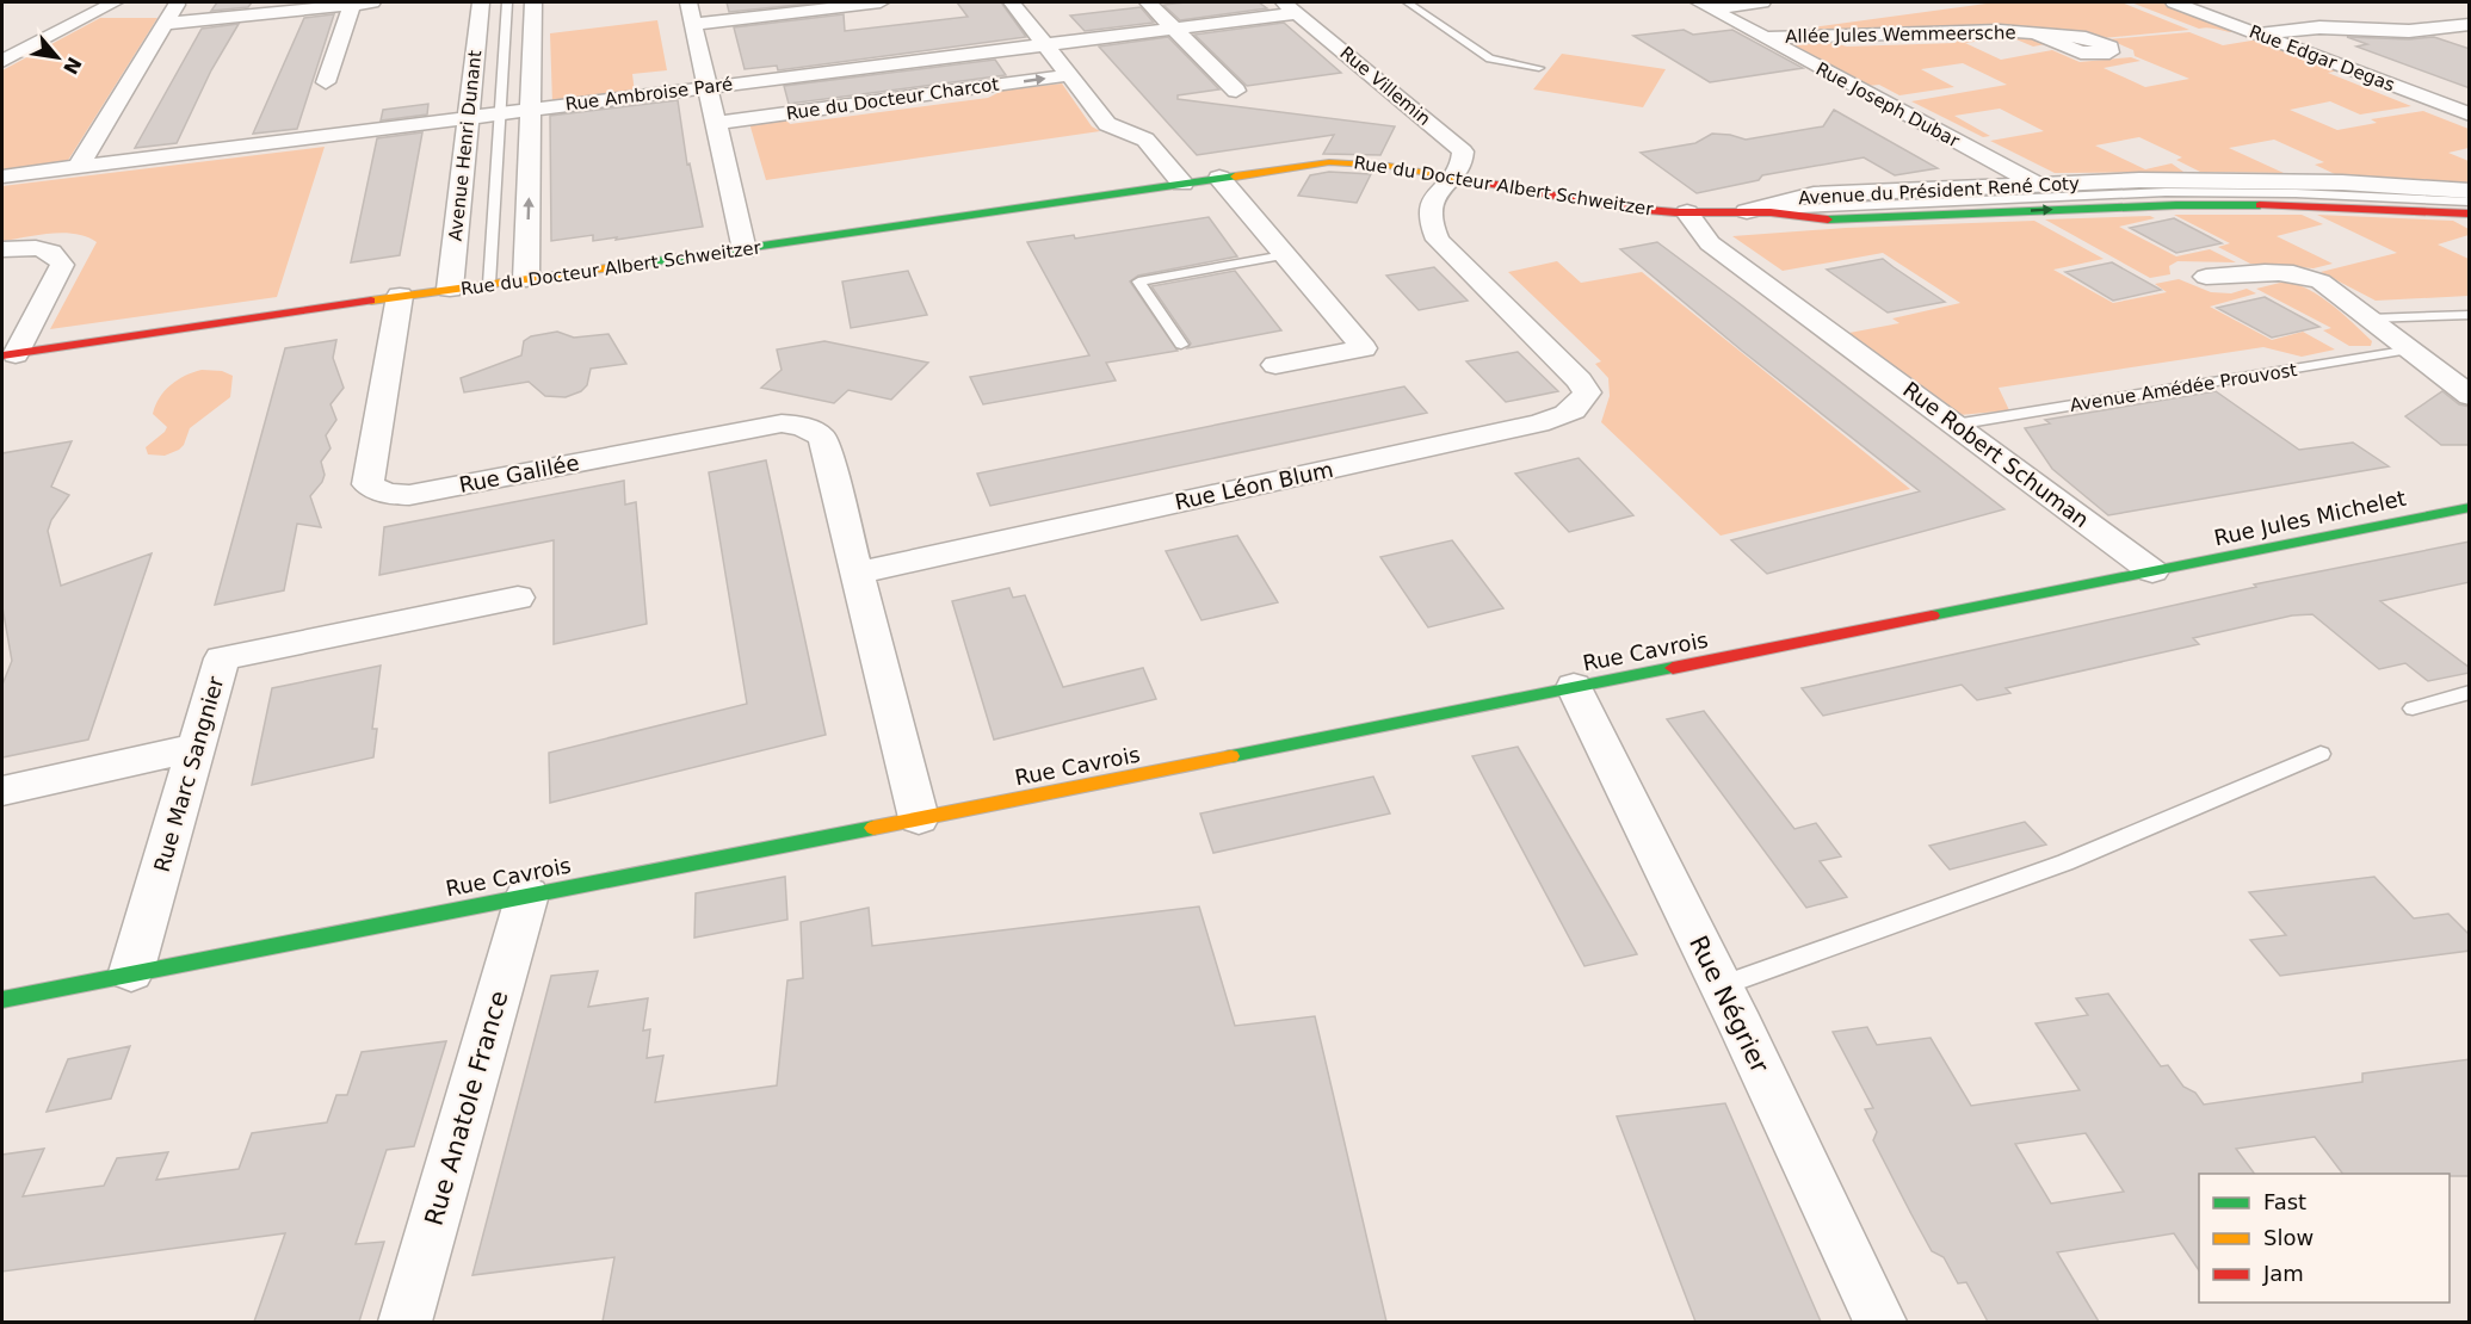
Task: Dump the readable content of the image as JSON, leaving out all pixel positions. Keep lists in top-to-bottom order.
{
  "streets": {
    "street": [
      "Allée Jules Wemmeersche",
      "Rue Edgar Degas",
      "Rue Villemin",
      "Rue Ambroise Paré",
      "Rue du Docteur Charcot",
      "Rue Joseph Dubar",
      "Avenue Henri Dunant",
      "Rue du Docteur Albert Schweitzer",
      "Avenue du Président René Coty",
      "Rue Robert Schuman",
      "Rue Galilée",
      "Rue Léon Blum",
      "Rue Jules Michelet",
      "Rue Cavrois",
      "Rue Marc Sangnier",
      "Rue Négrier",
      "Rue Anatole France"
    ],
    "lane": ["Avenue Amédée Prouvost"]
  },
  "crossings": [
    ["Allée Jules Wemmeersche", "Rue Joseph Dubar"],
    ["Rue Villemin", "Rue Ambroise Paré"],
    ["Rue Villemin", "Rue du Docteur Albert Schweitzer"],
    ["Rue Villemin", "Rue Léon Blum"],
    ["Rue Ambroise Paré", "Avenue Henri Dunant"],
    ["Rue Joseph Dubar", "Avenue du Président René Coty"],
    ["Avenue Henri Dunant", "Rue du Docteur Albert Schweitzer"],
    ["Rue du Docteur Albert Schweitzer", "Avenue du Président René Coty"],
    ["Rue du Docteur Albert Schweitzer", "Rue Robert Schuman"],
    ["Rue du Docteur Albert Schweitzer", "Rue Galilée"],
    ["Avenue Amédée Prouvost", "Rue Robert Schuman"],
    ["Rue Robert Schuman", "Rue Jules Michelet"],
    ["Rue Robert Schuman", "Rue Cavrois"],
    ["Rue Galilée", "Rue Léon Blum"],
    ["Rue Jules Michelet", "Rue Cavrois"],
    ["Rue Cavrois", "Rue Marc Sangnier"],
    ["Rue Cavrois", "Rue Négrier"],
    ["Rue Cavrois", "Rue Anatole France"]
  ],
  "legend": ["Fast", "Slow", "Jam"],
  "north": "bottom right"
}
